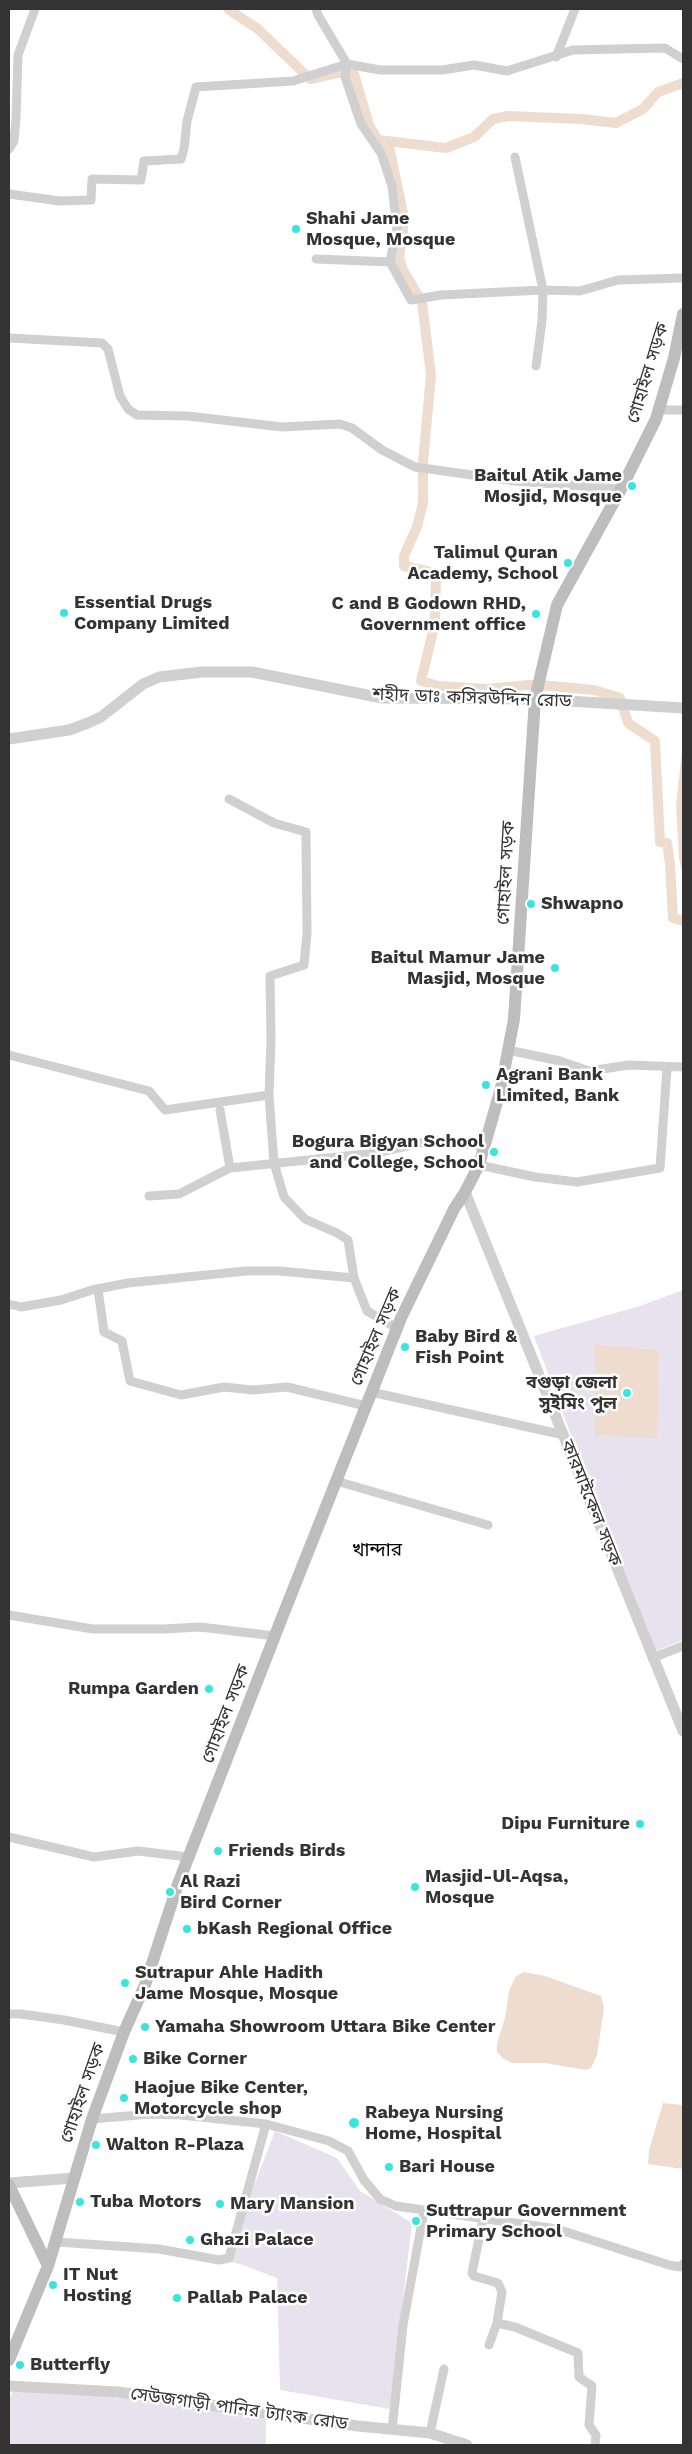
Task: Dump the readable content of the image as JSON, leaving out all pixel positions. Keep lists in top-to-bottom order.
{
  "streets": {
    "main road": ["গোহাইল সড়ক"],
    "street": ["শহীদ ডাঃ কসিরউদ্দিন রোড", "কারমাইকেল সড়ক", "সেউজগাড়ী পানির ট্যাংক রোড"]
  },
  "crossings": [
    ["গোহাইল সড়ক", "শহীদ ডাঃ কসিরউদ্দিন রোড"],
    ["গোহাইল সড়ক", "কারমাইকেল সড়ক"]
  ],
  "districts": ["খান্দার"],
  "places": [
    "Shahi Jame Mosque, Mosque",
    "Baitul Atik Jame Mosjid, Mosque",
    "Talimul Quran Academy, School",
    "Essential Drugs Company Limited",
    "C and B Godown RHD, Government office",
    "Shwapno",
    "Baitul Mamur Jame Masjid, Mosque",
    "Agrani Bank Limited, Bank",
    "Bogura Bigyan School and College, School",
    "Baby Bird & Fish Point",
    "বগুড়া জেলা সুইমিং পুল",
    "Rumpa Garden",
    "Dipu Furniture",
    "Friends Birds",
    "Masjid-Ul-Aqsa, Mosque",
    "Al Razi Bird Corner",
    "bKash Regional Office",
    "Sutrapur Ahle Hadith Jame Mosque, Mosque",
    "Yamaha Showroom Uttara Bike Center",
    "Bike Corner",
    "Haojue Bike Center, Motorcycle shop",
    "Rabeya Nursing Home, Hospital",
    "Walton R-Plaza",
    "Bari House",
    "Tuba Motors",
    "Mary Mansion",
    "Suttrapur Government Primary School",
    "Ghazi Palace",
    "IT Nut Hosting",
    "Pallab Palace",
    "Butterfly"
  ]
}
